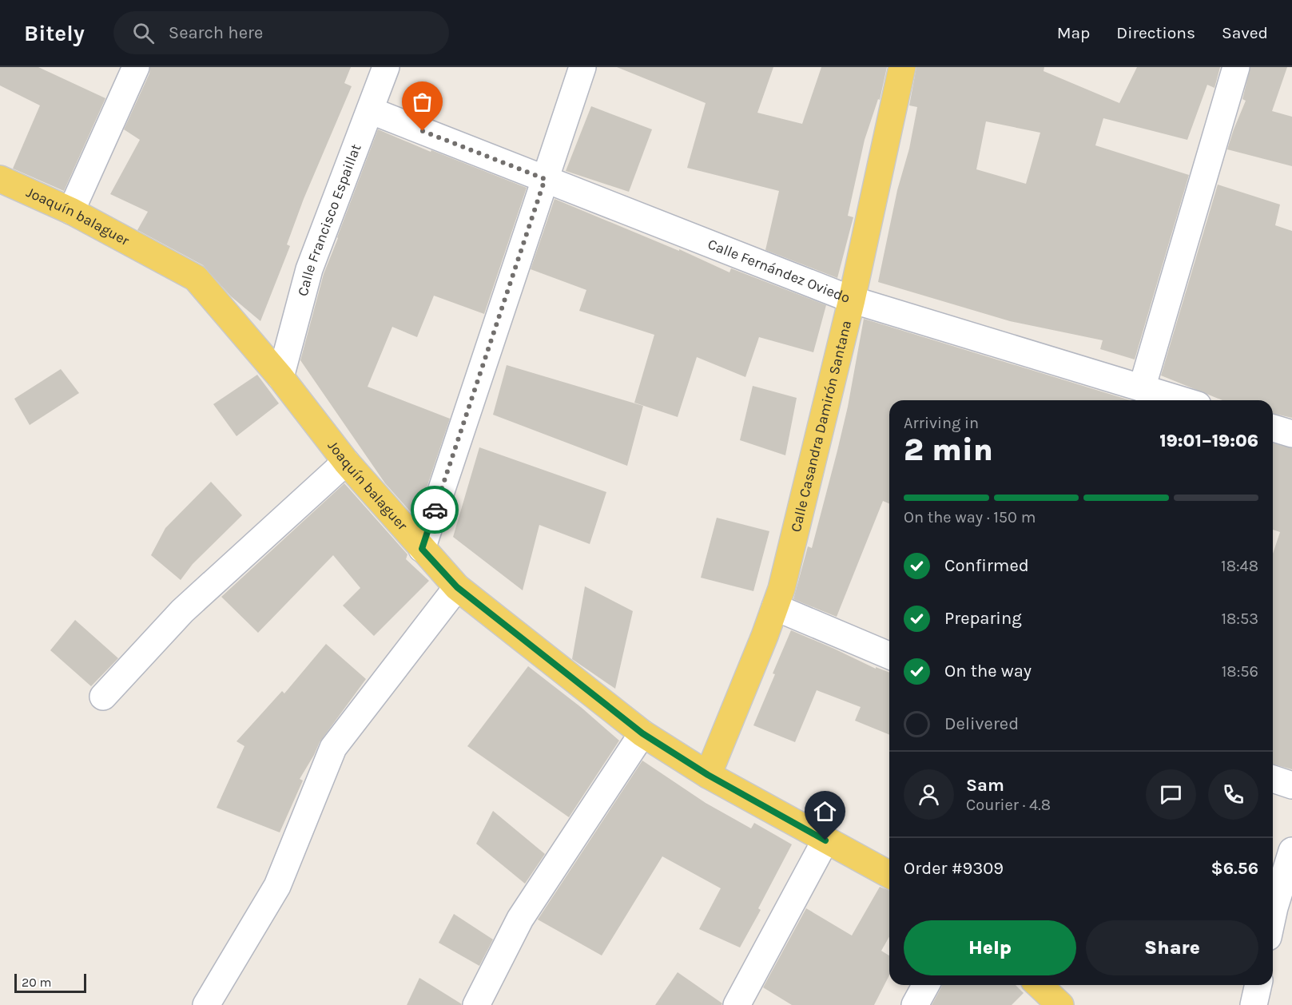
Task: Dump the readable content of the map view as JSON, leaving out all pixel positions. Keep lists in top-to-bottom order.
{
  "streets": {
    "main road": ["Joaquín balaguer", "Calle Casandra Damirón Santana"],
    "street": ["Calle Francisco Espaillat", "Calle Fernández Oviedo"]
  },
  "crossings": [
    ["Joaquín balaguer", "Calle Francisco Espaillat"],
    ["Joaquín balaguer", "Calle Casandra Damirón Santana"],
    ["Calle Francisco Espaillat", "Calle Fernández Oviedo"],
    ["Calle Fernández Oviedo", "Calle Casandra Damirón Santana"]
  ],
  "scale_bar": "20 m",
  "page": {
    "header": "Bitely",
    "search": "Search here",
    "nav": ["Map", "Directions", "Saved"],
    "heading": ["2 min", "Arriving in", "19:01–19:06"],
    "panel": [
      "Sam",
      "Courier · 4.8",
      "Order #9309",
      "$6.56"
    ],
    "bar": "On the way · 150 m",
    "list": [
      ["Confirmed", "18:48"],
      ["Preparing", "18:53"],
      ["On the way", "18:56"],
      "Delivered"
    ],
    "buttons": ["Help", "Share"],
    "scale": "20 m"
  }
}
